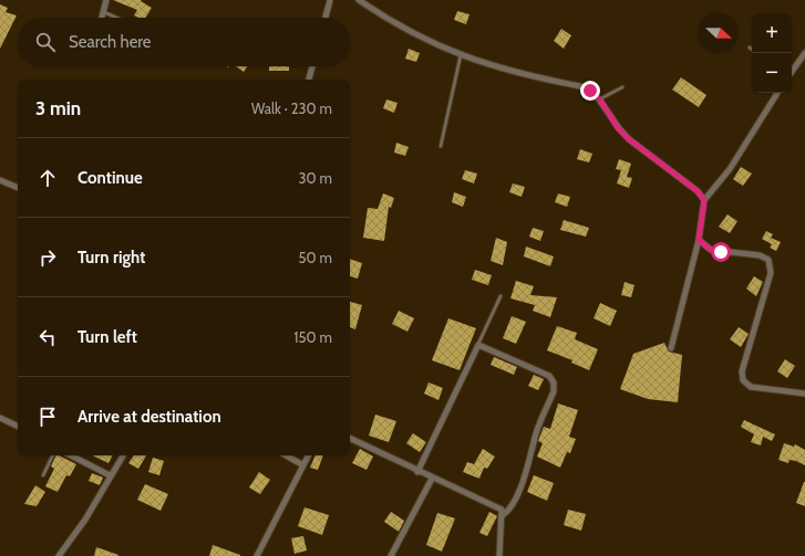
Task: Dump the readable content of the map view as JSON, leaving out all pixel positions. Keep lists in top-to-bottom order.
{
  "north": "right",
  "page": {
    "map_buttons": ["+", "−"],
    "search": "Search here",
    "heading": ["3 min", "Walk · 230 m"],
    "list": [
      ["Continue", "30 m"],
      ["Turn right", "50 m"],
      ["Turn left", "150 m"],
      "Arrive at destination"
    ]
  }
}
